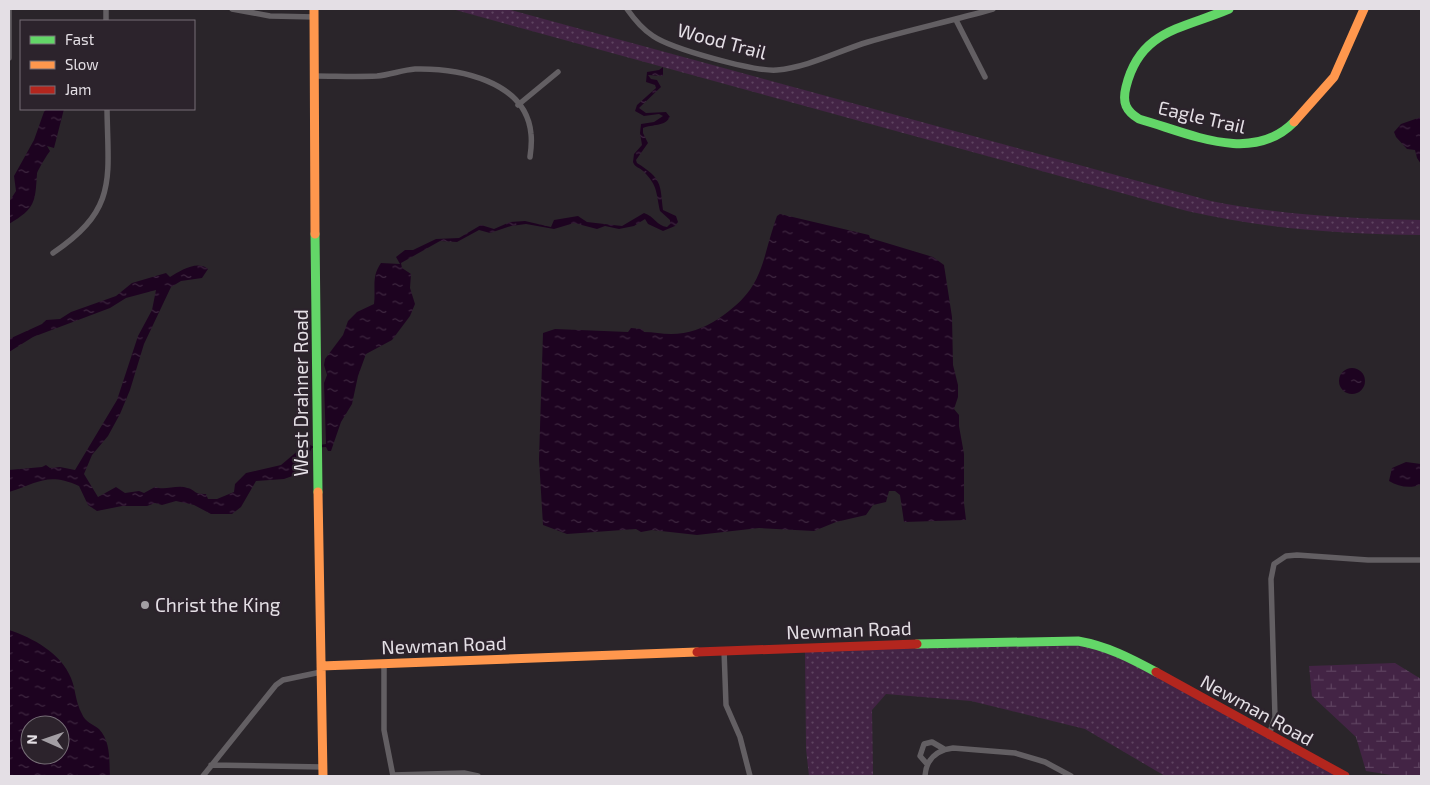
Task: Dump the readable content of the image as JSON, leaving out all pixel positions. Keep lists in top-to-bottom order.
{
  "streets": {
    "street": [
      "Wood Trail",
      "Eagle Trail",
      "West Drahner Road",
      "Newman Road"
    ]
  },
  "crossings": [
    ["West Drahner Road", "Newman Road"]
  ],
  "places": ["Christ the King"],
  "legend": ["Fast", "Slow", "Jam"],
  "north": "left"
}
